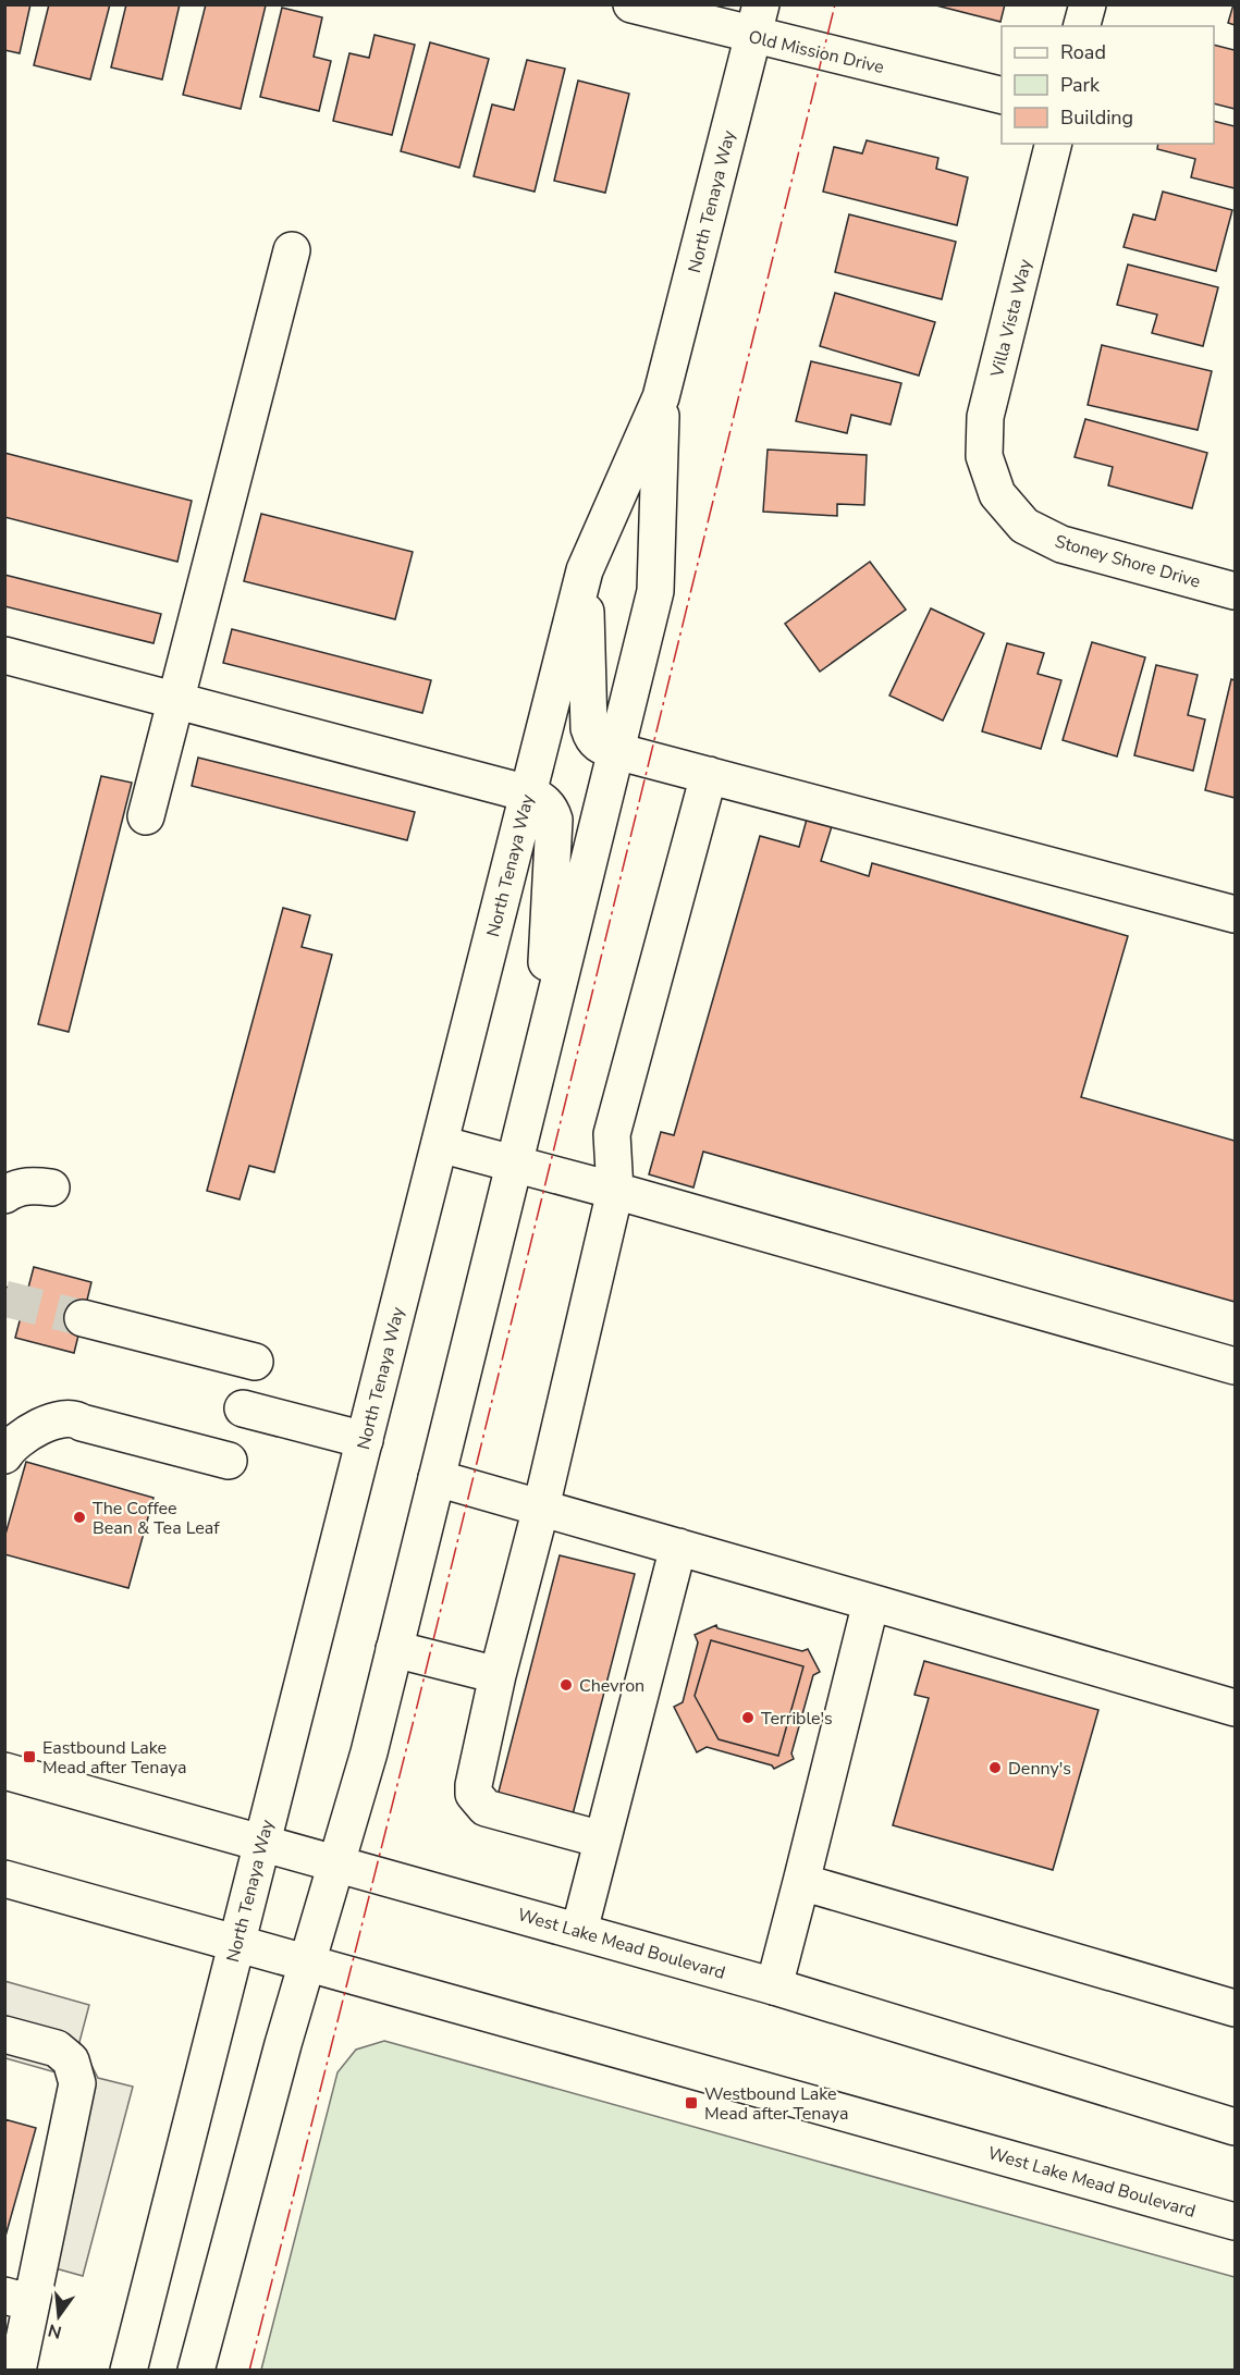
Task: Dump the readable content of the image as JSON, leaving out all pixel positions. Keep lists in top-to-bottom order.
{
  "streets": {
    "main road": [
      "Old Mission Drive",
      "North Tenaya Way",
      "Villa Vista Way",
      "Stoney Shore Drive",
      "West Lake Mead Boulevard"
    ]
  },
  "crossings": [
    ["Old Mission Drive", "North Tenaya Way"],
    ["North Tenaya Way", "West Lake Mead Boulevard"],
    ["Villa Vista Way", "Stoney Shore Drive"]
  ],
  "places": {
    "other": [
      "The Coffee Bean & Tea Leaf",
      "Chevron",
      "Terrible's",
      "Denny's"
    ],
    "transit": ["Eastbound Lake Mead after Tenaya", "Westbound Lake Mead after Tenaya"]
  },
  "legend": ["Road", "Park", "Building"],
  "north": "bottom"
}
